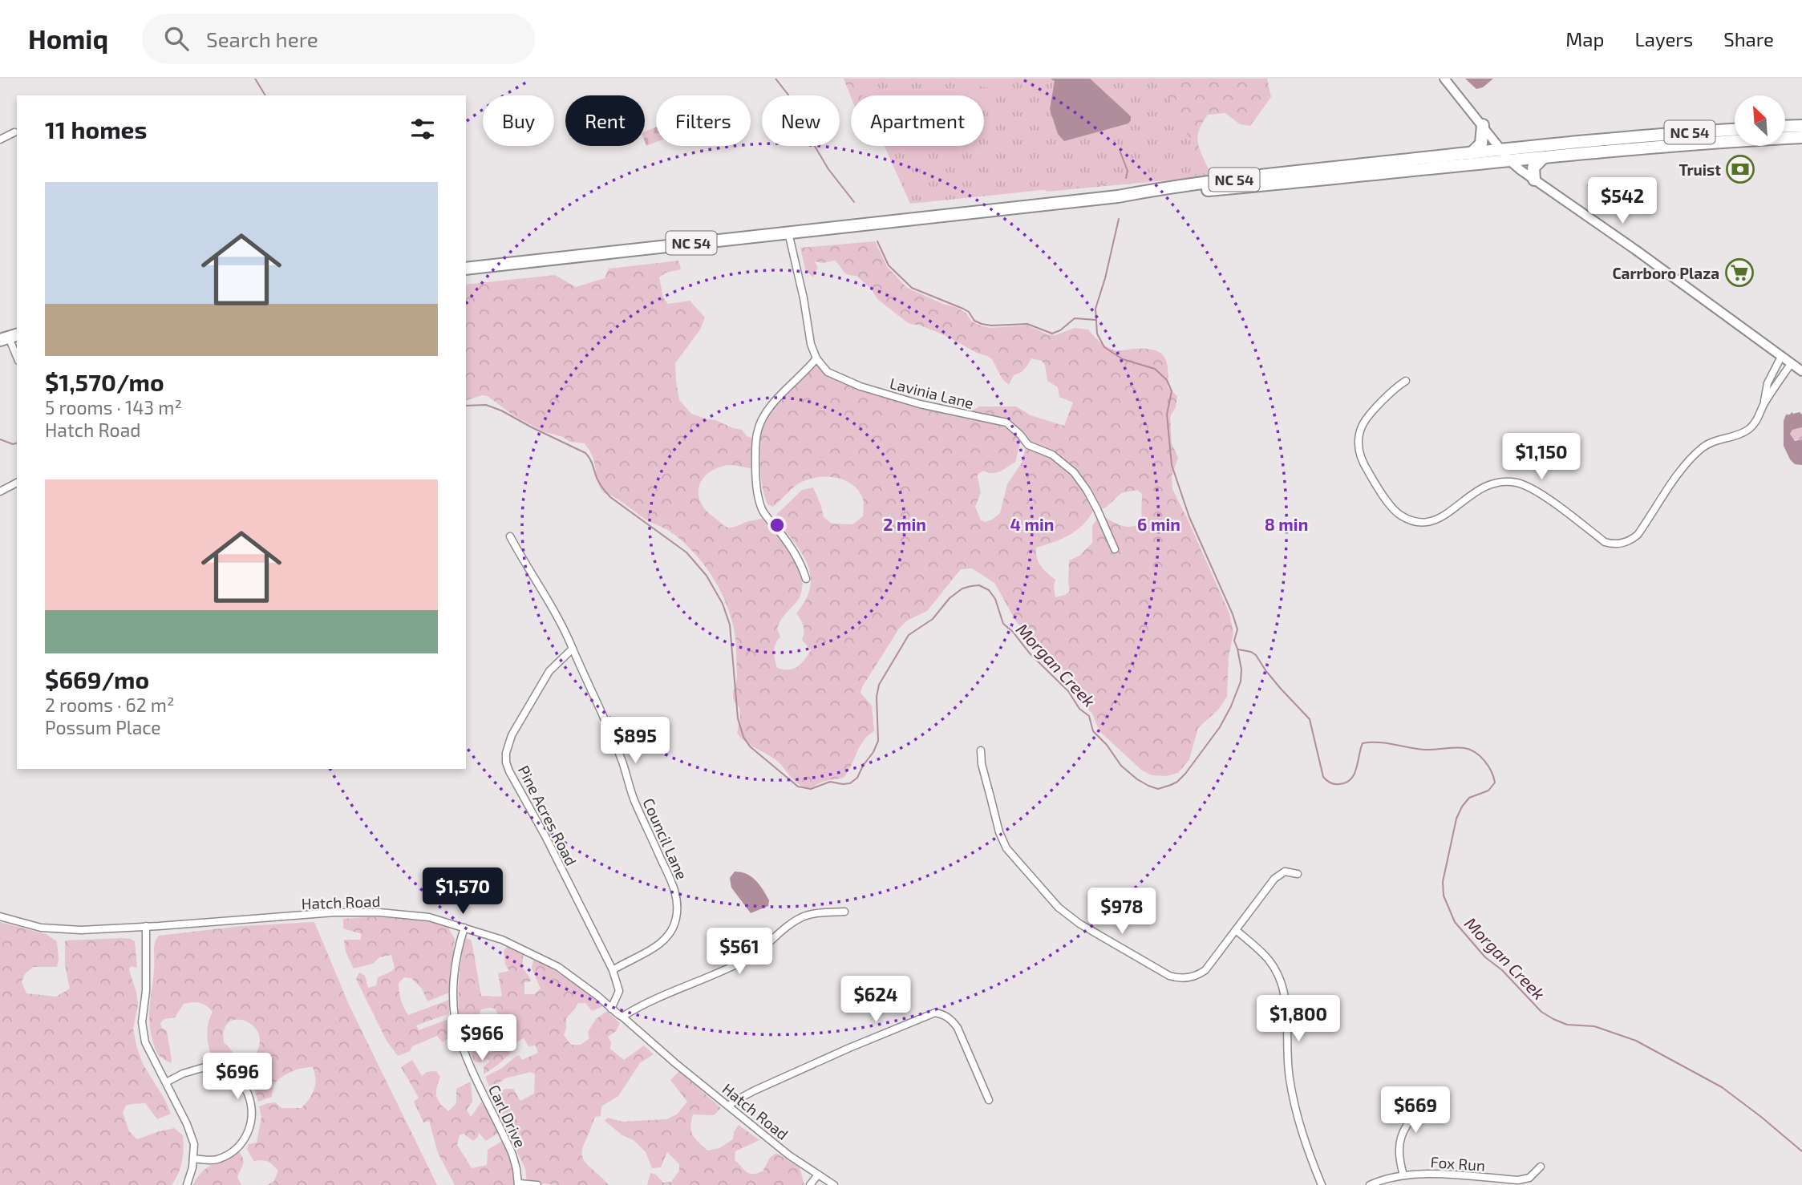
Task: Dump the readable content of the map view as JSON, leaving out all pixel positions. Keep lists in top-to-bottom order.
{
  "streets": {
    "highway": ["NC 54"],
    "street": [
      "Lavinia Lane",
      "Pine Acres Road",
      "Council Lane",
      "Hatch Road",
      "Carl Drive",
      "Fox Run"
    ]
  },
  "crossings": [
    ["Pine Acres Road", "Council Lane"],
    ["Hatch Road", "Carl Drive"]
  ],
  "water": ["Morgan Creek"],
  "places": {
    "bank": ["Truist"],
    "supermarket": ["Carrboro Plaza"]
  },
  "north": "top left",
  "page": {
    "header": "Homiq",
    "search": "Search here",
    "nav": ["Map", "Layers", "Share"],
    "chip": [
      "Buy",
      "Rent",
      "Filters",
      "New",
      "Apartment"
    ],
    "heading": "11 homes",
    "list": [
      {
        "name": "$1,570/mo",
        "note": "5 rooms · 143 m² · Hatch Road"
      },
      {
        "name": "$669/mo",
        "note": "2 rooms · 62 m² · Possum Place"
      }
    ],
    "price": [
      "$542",
      "$1,150",
      "$895",
      "$1,570",
      "$978",
      "$561",
      "$624",
      "$1,800",
      "$966",
      "$696",
      "$669"
    ]
  },
  "rings": [
    "2 min",
    "4 min",
    "6 min",
    "8 min"
  ]
}
